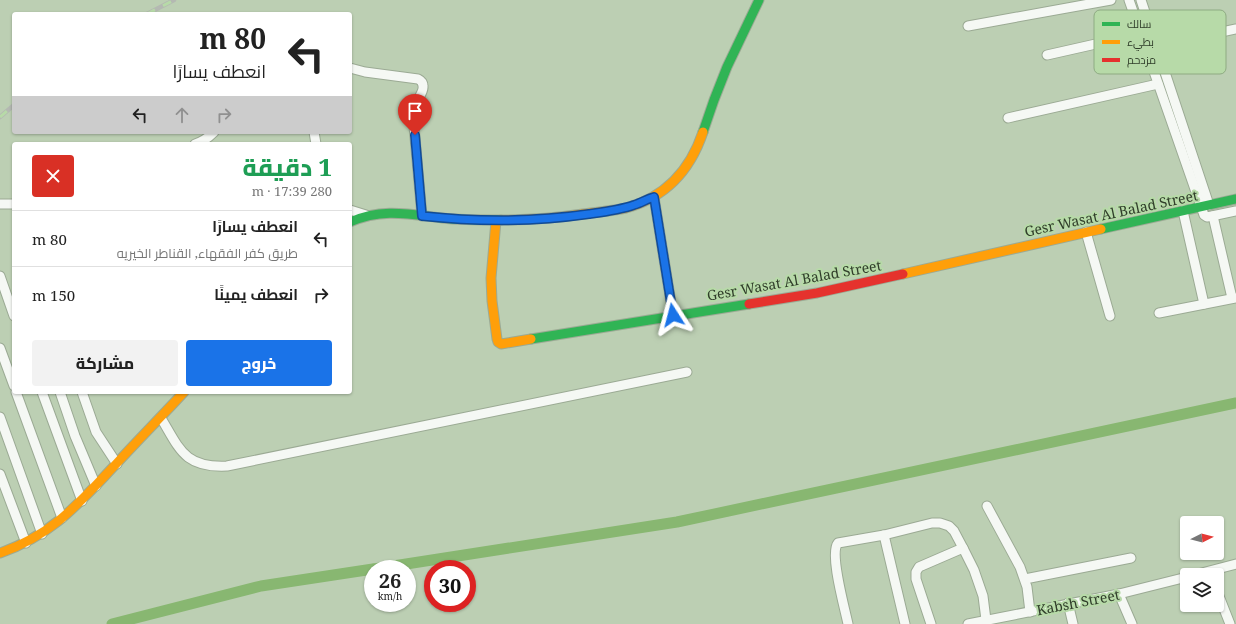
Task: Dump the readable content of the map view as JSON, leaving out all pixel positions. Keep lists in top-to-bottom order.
{
  "streets": {
    "street": ["Gesr Wasat Al Balad Street", "Kabsh Street"]
  },
  "legend": ["سالك", "بطيء", "مزدحم"],
  "north": "right",
  "page": {
    "turn": ["80 m", "انعطف يسارًا"],
    "heading": ["1 دقيقة", "280 m · 17:39"],
    "list": [
      {
        "name": "انعطف يسارًا",
        "note": "طريق كفر الفقهاء, القناطر الخيريه",
        "value": "80 m"
      },
      {
        "name": "انعطف يمينًا",
        "value": "150 m"
      }
    ],
    "buttons": ["خروج", "مشاركة"],
    "speed": "26 km/h",
    "limit": "30"
  }
}
